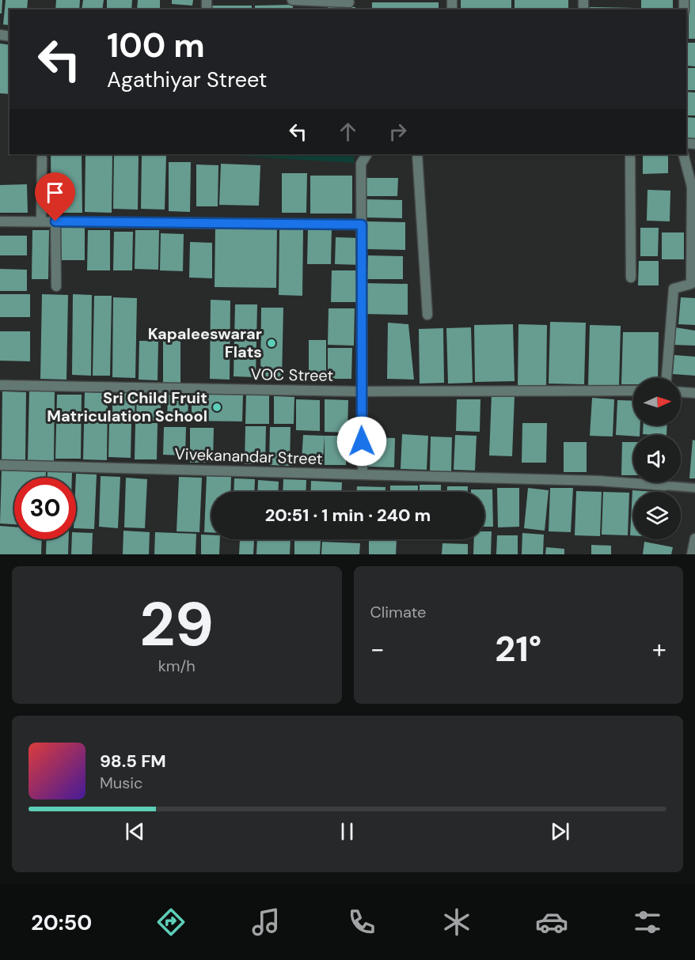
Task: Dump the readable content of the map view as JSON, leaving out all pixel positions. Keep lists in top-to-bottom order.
{
  "streets": {
    "street": ["VOC Street", "Vivekanandar Street"]
  },
  "places": ["Kapaleeswarar Flats", "Sri Child Fruit Matriculation School"],
  "north": "right",
  "page": {
    "turn": ["100 m", "Agathiyar Street"],
    "limit": "30",
    "trip": "20:51 · 1 min · 240 m",
    "tile": [
      ["29", "km/h"],
      "Climate"
    ],
    "heat": ["−", "21°", "+"],
    "song": ["98.5 FM", "Music"],
    "tabs": "20:50"
  }
}
